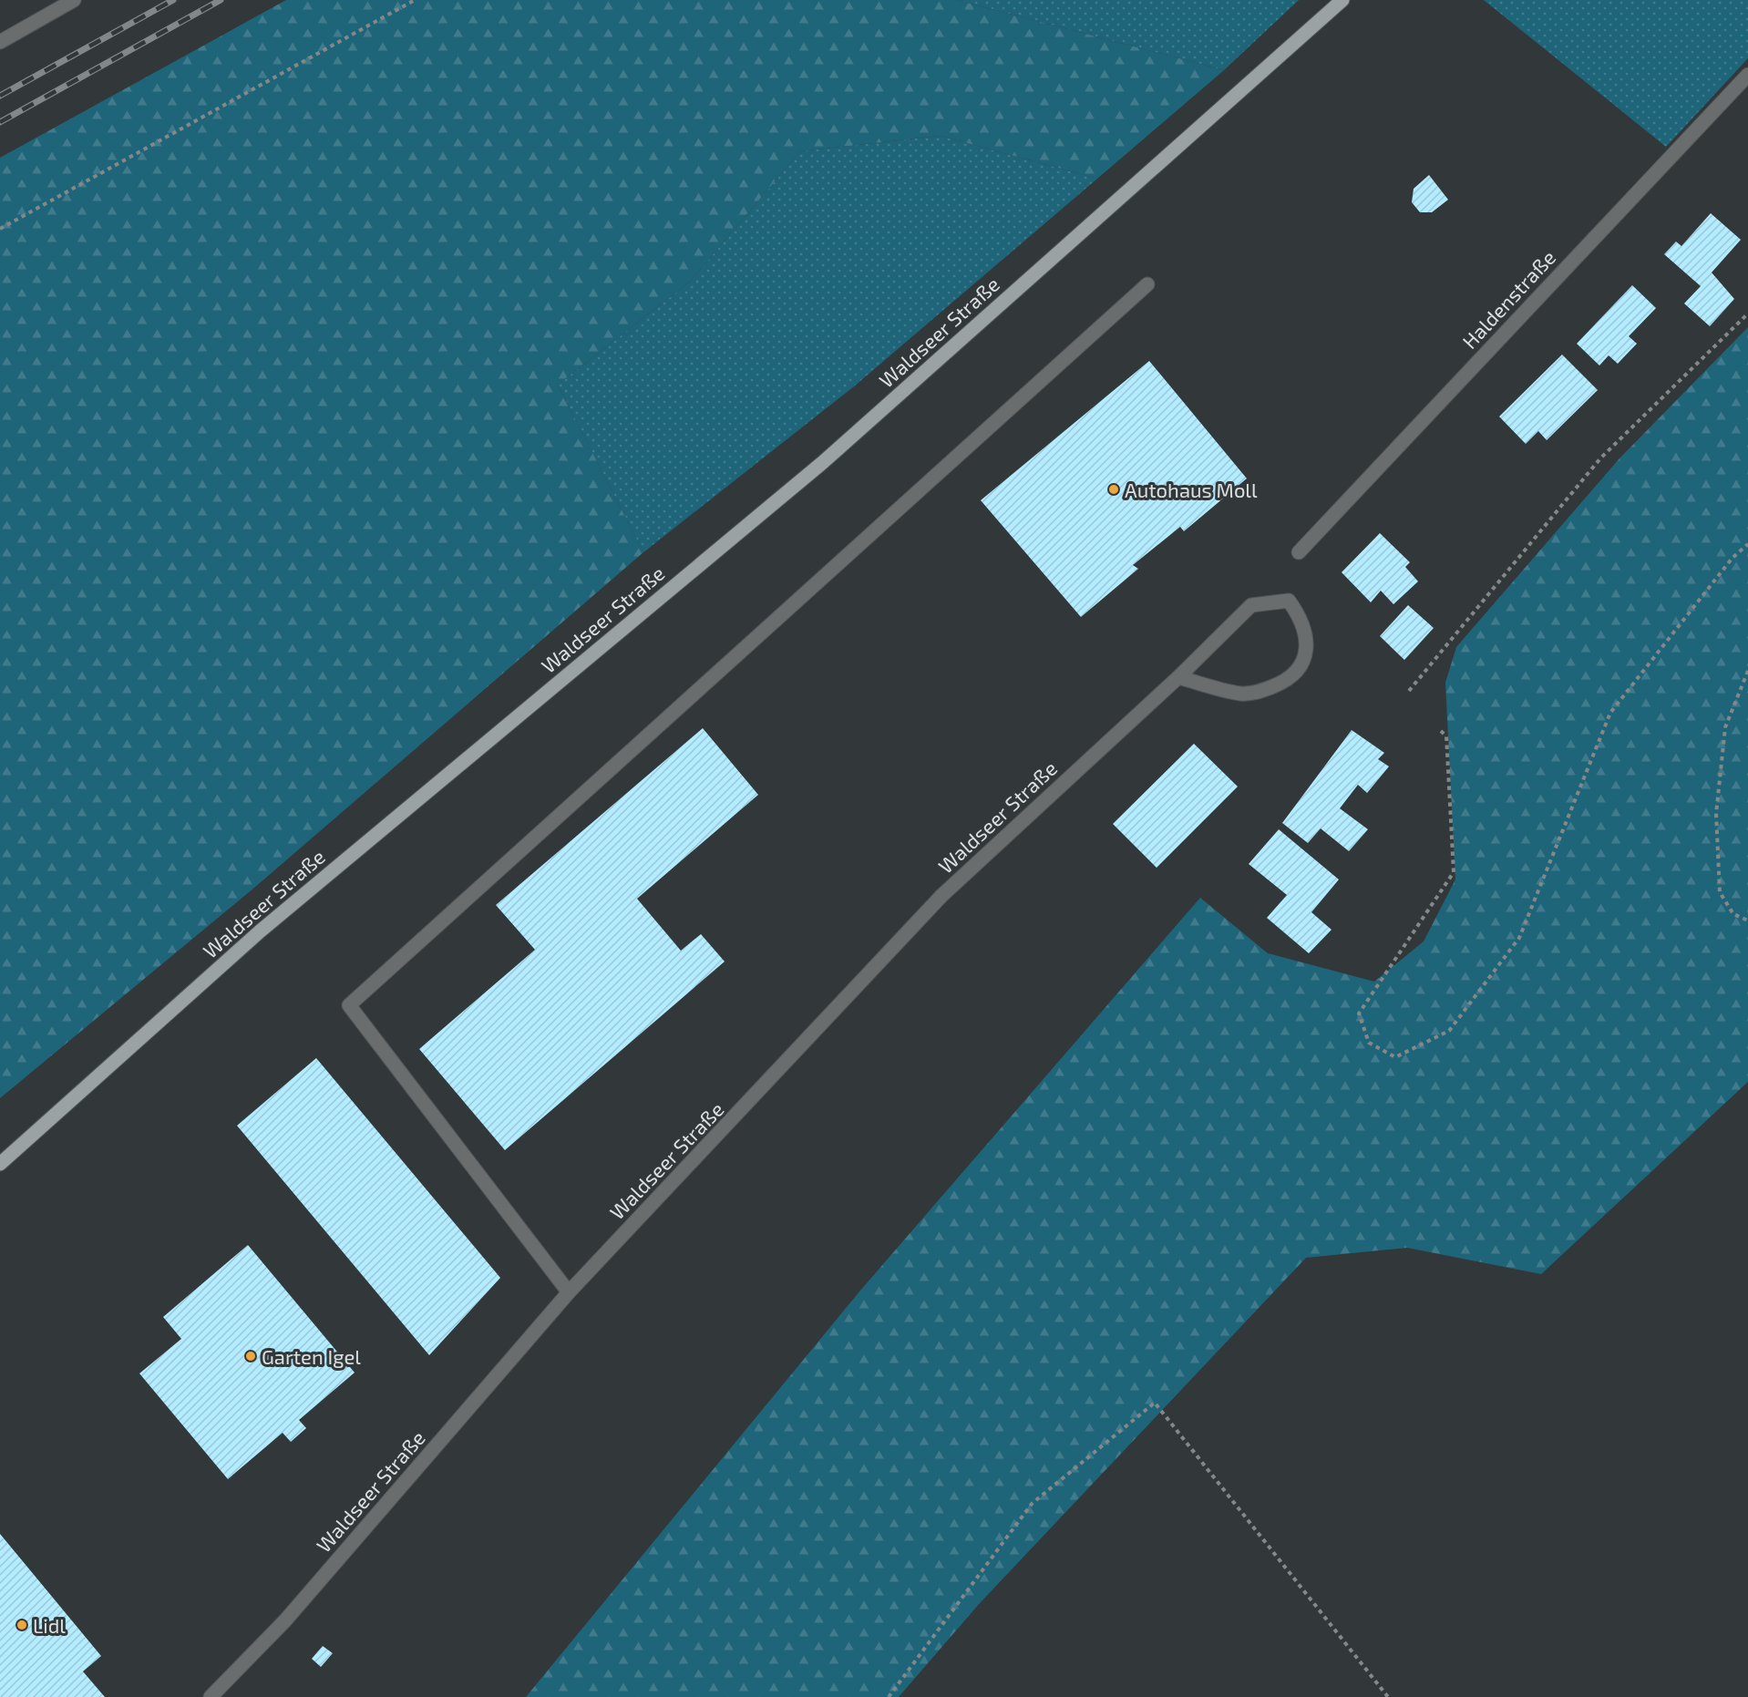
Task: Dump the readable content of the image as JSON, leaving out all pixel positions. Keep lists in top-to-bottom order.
{
  "streets": {
    "main road": ["Waldseer Straße"],
    "street": ["Haldenstraße"]
  },
  "places": ["Autohaus Moll", "Garten Igel", "Lidl"]
}
